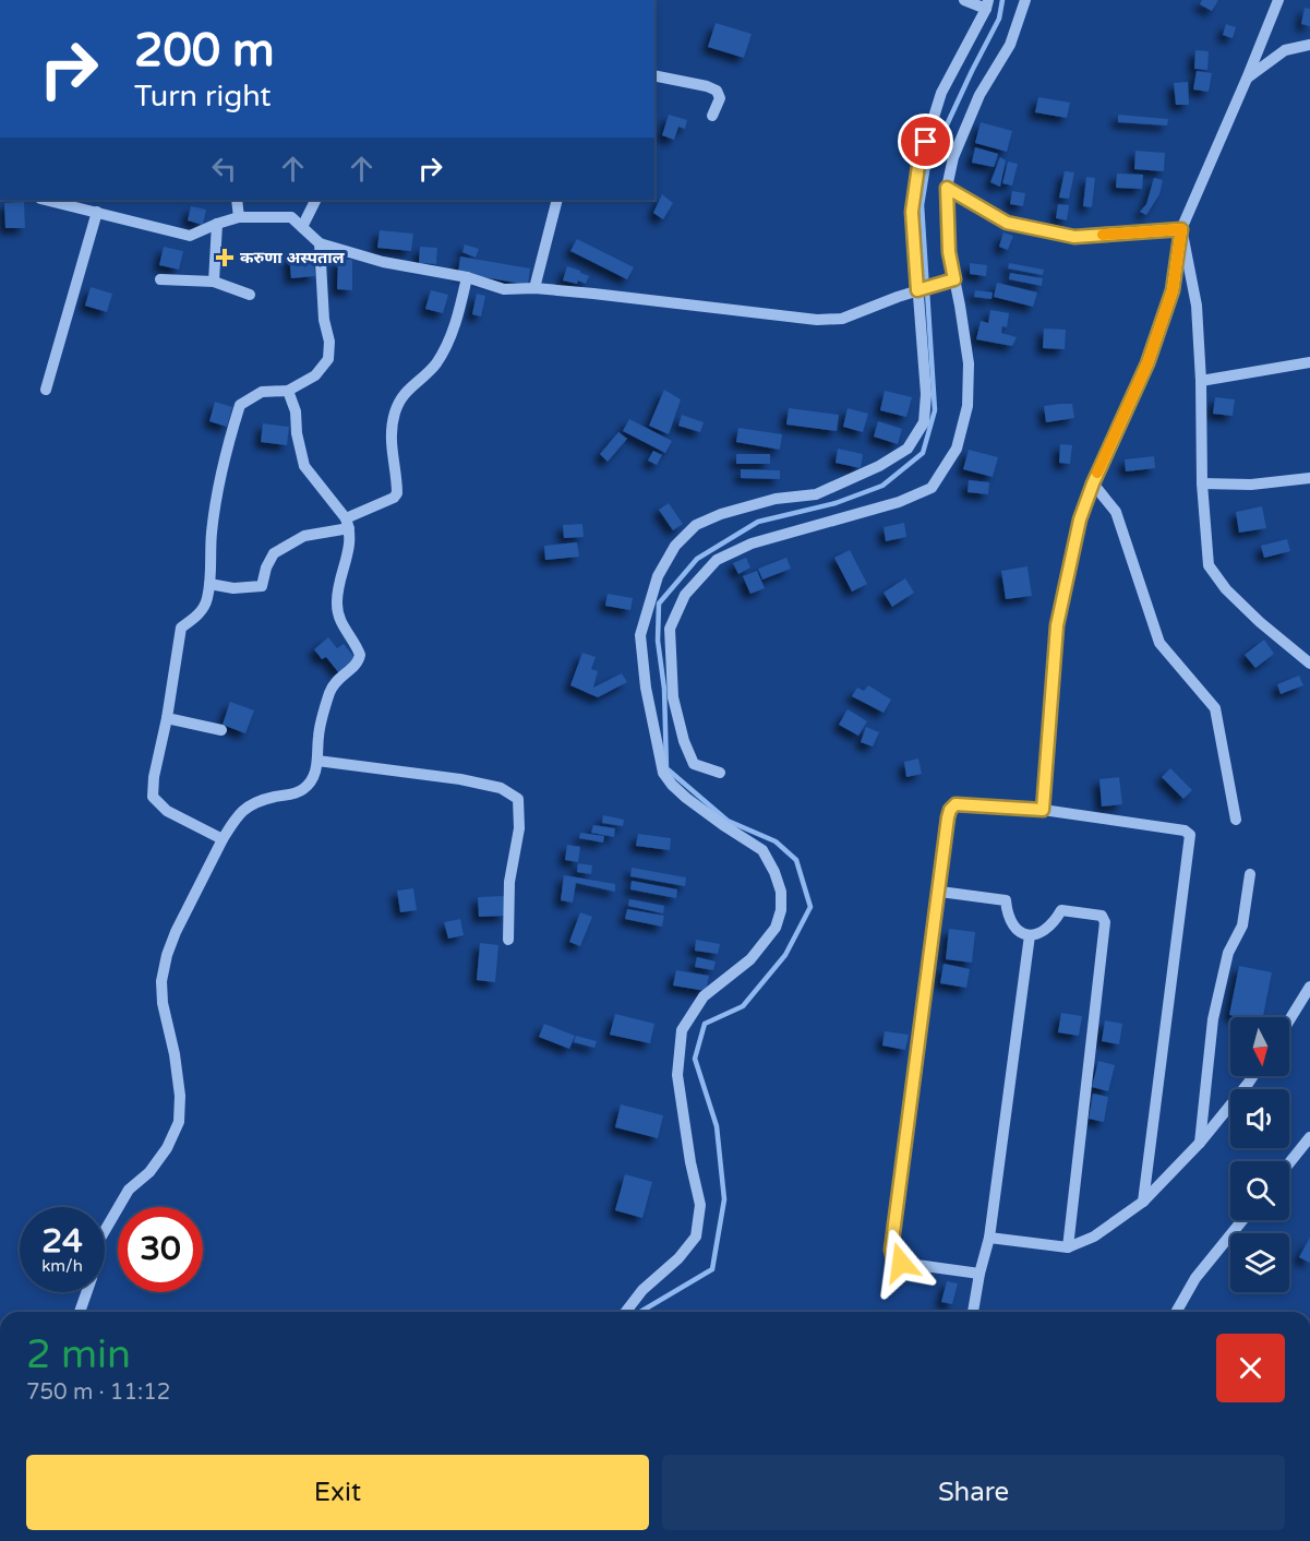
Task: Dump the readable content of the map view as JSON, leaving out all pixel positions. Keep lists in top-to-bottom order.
{
  "places": {
    "health": ["करुणा अस्पताल"]
  },
  "north": "bottom",
  "page": {
    "turn": ["200 m", "Turn right"],
    "speed": "24 km/h",
    "limit": "30",
    "heading": ["2 min", "750 m · 11:12"],
    "buttons": ["Exit", "Share"]
  }
}
